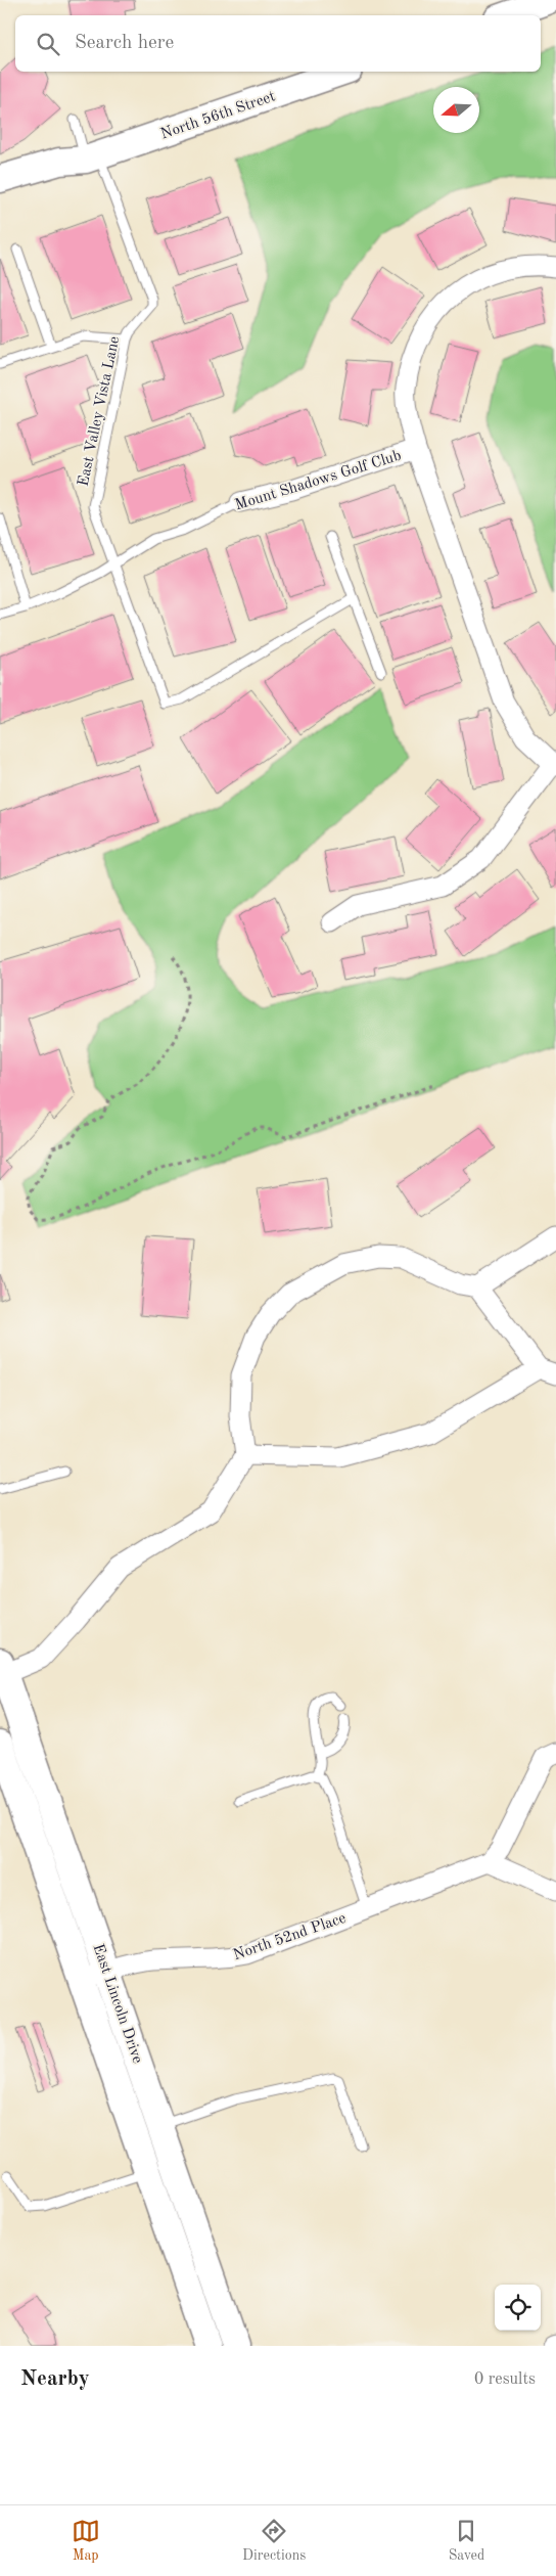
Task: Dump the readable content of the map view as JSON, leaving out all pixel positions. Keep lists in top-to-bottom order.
{
  "streets": {
    "main road": ["North 56th Street", "East Lincoln Drive"],
    "street": ["Mount Shadows Golf Club", "North 52nd Place"],
    "lane": ["East Valley Vista Lane"]
  },
  "crossings": [
    ["North 56th Street", "East Valley Vista Lane"],
    ["East Valley Vista Lane", "Mount Shadows Golf Club"],
    ["North 52nd Place", "East Lincoln Drive"]
  ],
  "north": "left",
  "page": {
    "search": "Search here",
    "heading": ["Nearby", "0 results"],
    "nav": ["Map", "Directions", "Saved"]
  }
}
